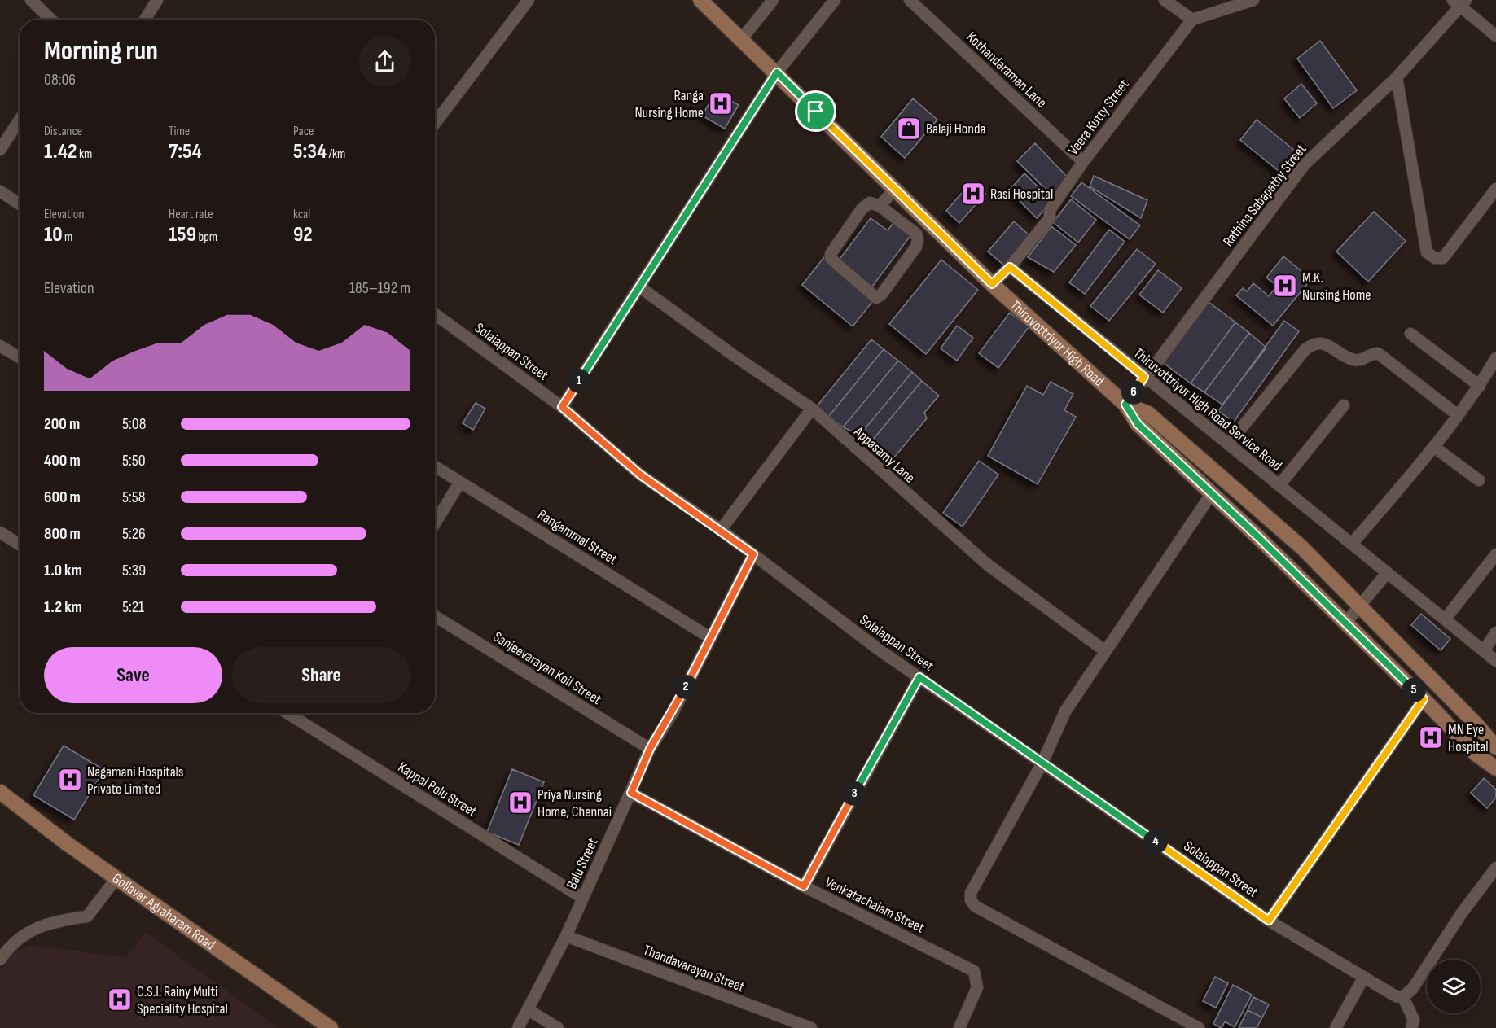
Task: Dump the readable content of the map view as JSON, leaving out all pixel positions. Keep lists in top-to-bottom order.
{
  "streets": {
    "main road": ["Thiruvottriyur High Road", "Gollavar Agraharam Road"],
    "street": [
      "Kothandaraman Lane",
      "Veera Kutty Street",
      "Rathina Sabapathy Street",
      "Solaiappan Street",
      "Thiruvottriyur High Road Service Road",
      "Appasamy Lane",
      "Rangammal Street",
      "Sanjeevarayan Koil Street",
      "Kappal Polu Street",
      "Balu Street",
      "Venkatachalam Street",
      "Thandavarayan Street"
    ]
  },
  "crossings": [
    ["Kothandaraman Lane", "Veera Kutty Street"],
    ["Veera Kutty Street", "Thiruvottriyur High Road"],
    ["Veera Kutty Street", "Thiruvottriyur High Road Service Road"],
    ["Rathina Sabapathy Street", "Thiruvottriyur High Road"],
    ["Rathina Sabapathy Street", "Thiruvottriyur High Road Service Road"],
    ["Solaiappan Street", "Balu Street"],
    ["Rangammal Street", "Balu Street"],
    ["Sanjeevarayan Koil Street", "Balu Street"],
    ["Kappal Polu Street", "Balu Street"],
    ["Balu Street", "Venkatachalam Street"],
    ["Balu Street", "Thandavarayan Street"]
  ],
  "places": {
    "hospital": [
      "Ranga Nursing Home",
      "Rasi Hospital",
      "M.K. Nursing Home",
      "MN Eye Hospital",
      "Nagamani Hospitals Private Limited",
      "Priya Nursing Home, Chennai",
      "C.S.I. Rainy Multi Speciality Hospital"
    ],
    "shop": ["Balaji Honda"]
  },
  "page": {
    "heading": ["Morning run", "08:06"],
    "stats": [
      ["Distance", "1.42 km"],
      ["Time", "7:54"],
      ["Pace", "5:34 /km"],
      ["Elevation", "10 m"],
      ["Heart rate", "159 bpm"],
      ["kcal", "92"]
    ],
    "chart": ["Elevation", "185–192 m"],
    "pins": [
      "1",
      "6",
      "2",
      "5",
      "3",
      "4"
    ],
    "list": [
      {
        "name": "200 m",
        "note": "5:08"
      },
      {
        "name": "400 m",
        "note": "5:50"
      },
      {
        "name": "600 m",
        "note": "5:58"
      },
      {
        "name": "800 m",
        "note": "5:26"
      },
      {
        "name": "1.0 km",
        "note": "5:39"
      },
      {
        "name": "1.2 km",
        "note": "5:21"
      }
    ],
    "buttons": ["Save", "Share"]
  }
}
